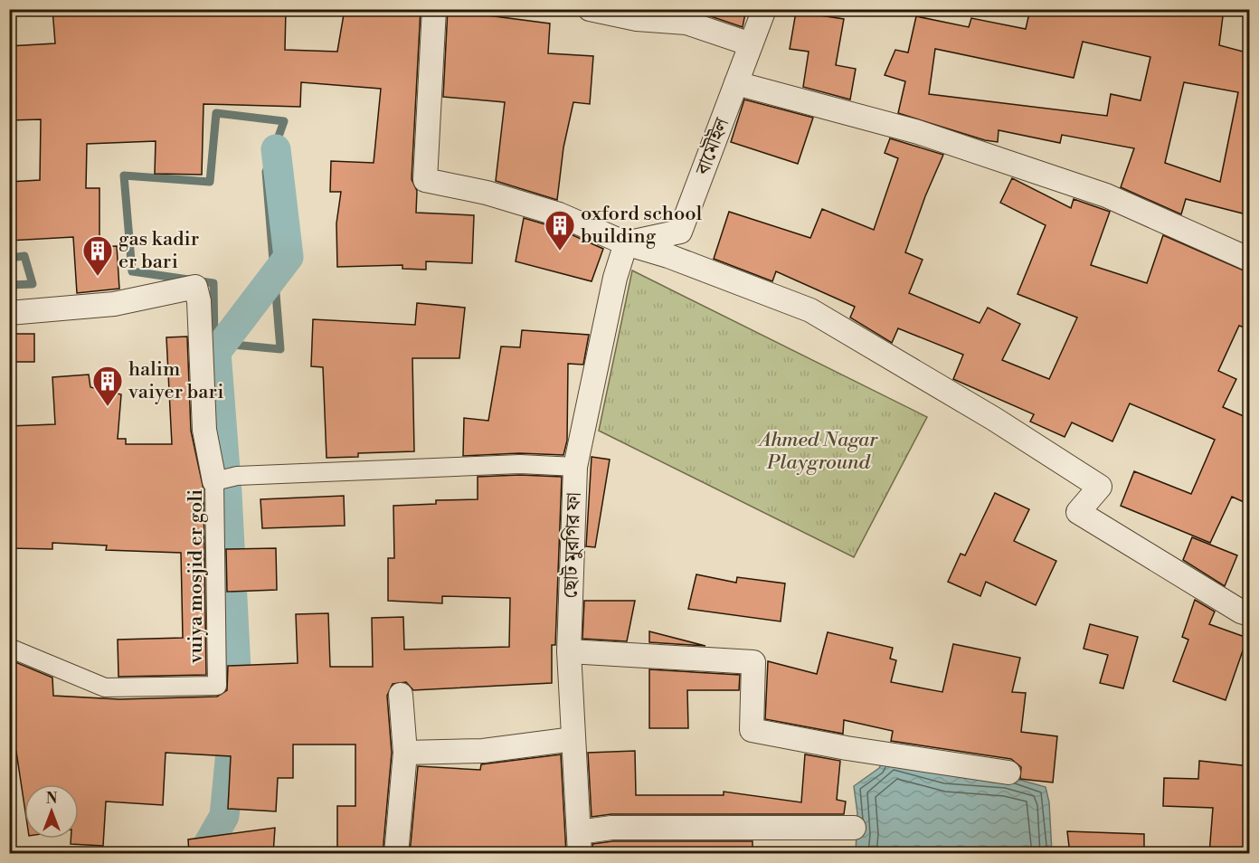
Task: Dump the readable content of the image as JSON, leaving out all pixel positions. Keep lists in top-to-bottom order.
{
  "streets": {
    "street": ["বামৌইল", "ছোট মুরগির ফা", "vuiya mosjid er goli"]
  },
  "crossings": [
    ["বামৌইল", "ছোট মুরগির ফা"],
    ["ছোট মুরগির ফা", "vuiya mosjid er goli"]
  ],
  "parks": ["Ahmed Nagar Playground"],
  "places": {
    "building": ["oxford school building", "gas kadir er bari", "halim vaiyer bari"]
  },
  "north": "top"
}
